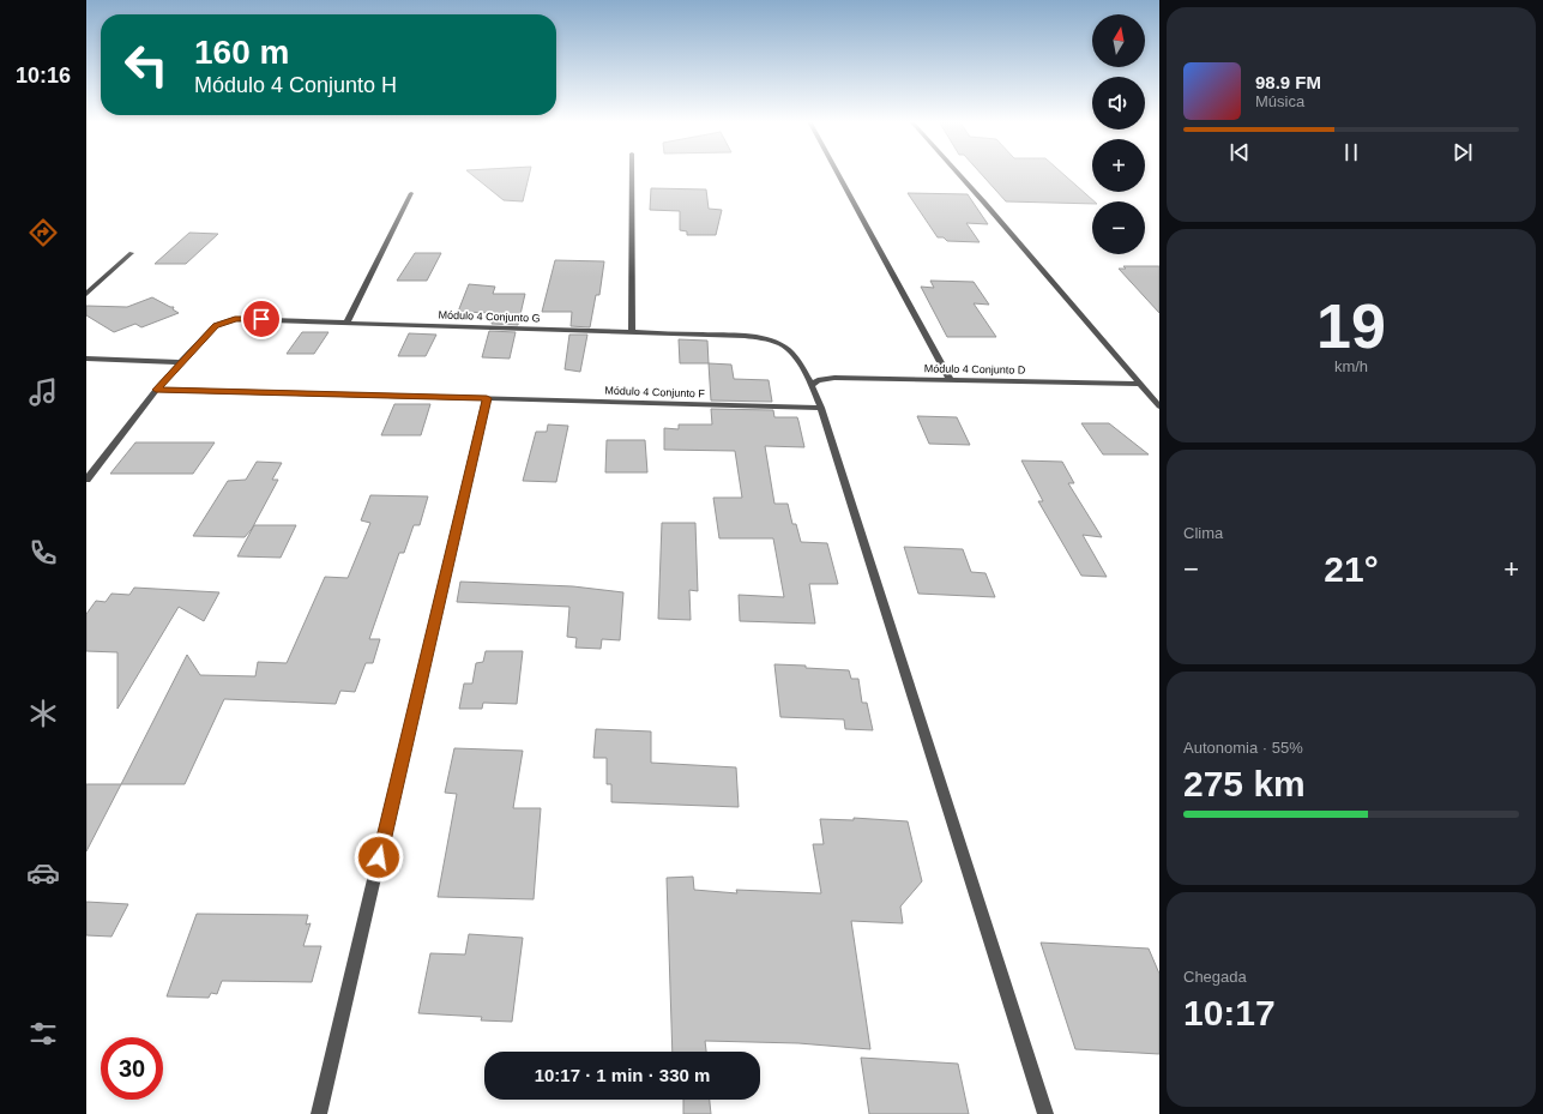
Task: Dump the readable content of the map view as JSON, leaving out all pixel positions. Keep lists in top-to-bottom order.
{
  "streets": {
    "street": ["Módulo 4 Conjunto G", "Módulo 4 Conjunto D", "Módulo 4 Conjunto F"]
  },
  "crossings": [
    ["Módulo 4 Conjunto G", "Módulo 4 Conjunto D"],
    ["Módulo 4 Conjunto G", "Módulo 4 Conjunto F"]
  ],
  "north": "top",
  "page": {
    "tabs": "10:16",
    "map_buttons": ["+", "−"],
    "turn": ["160 m", "Módulo 4 Conjunto H"],
    "song": ["98.9 FM", "Música"],
    "tile": [
      ["19", "km/h"],
      "Clima",
      ["Autonomia · 55%", "275 km"],
      ["Chegada", "10:17"]
    ],
    "heat": ["−", "21°", "+"],
    "limit": "30",
    "trip": "10:17 · 1 min · 330 m"
  }
}
